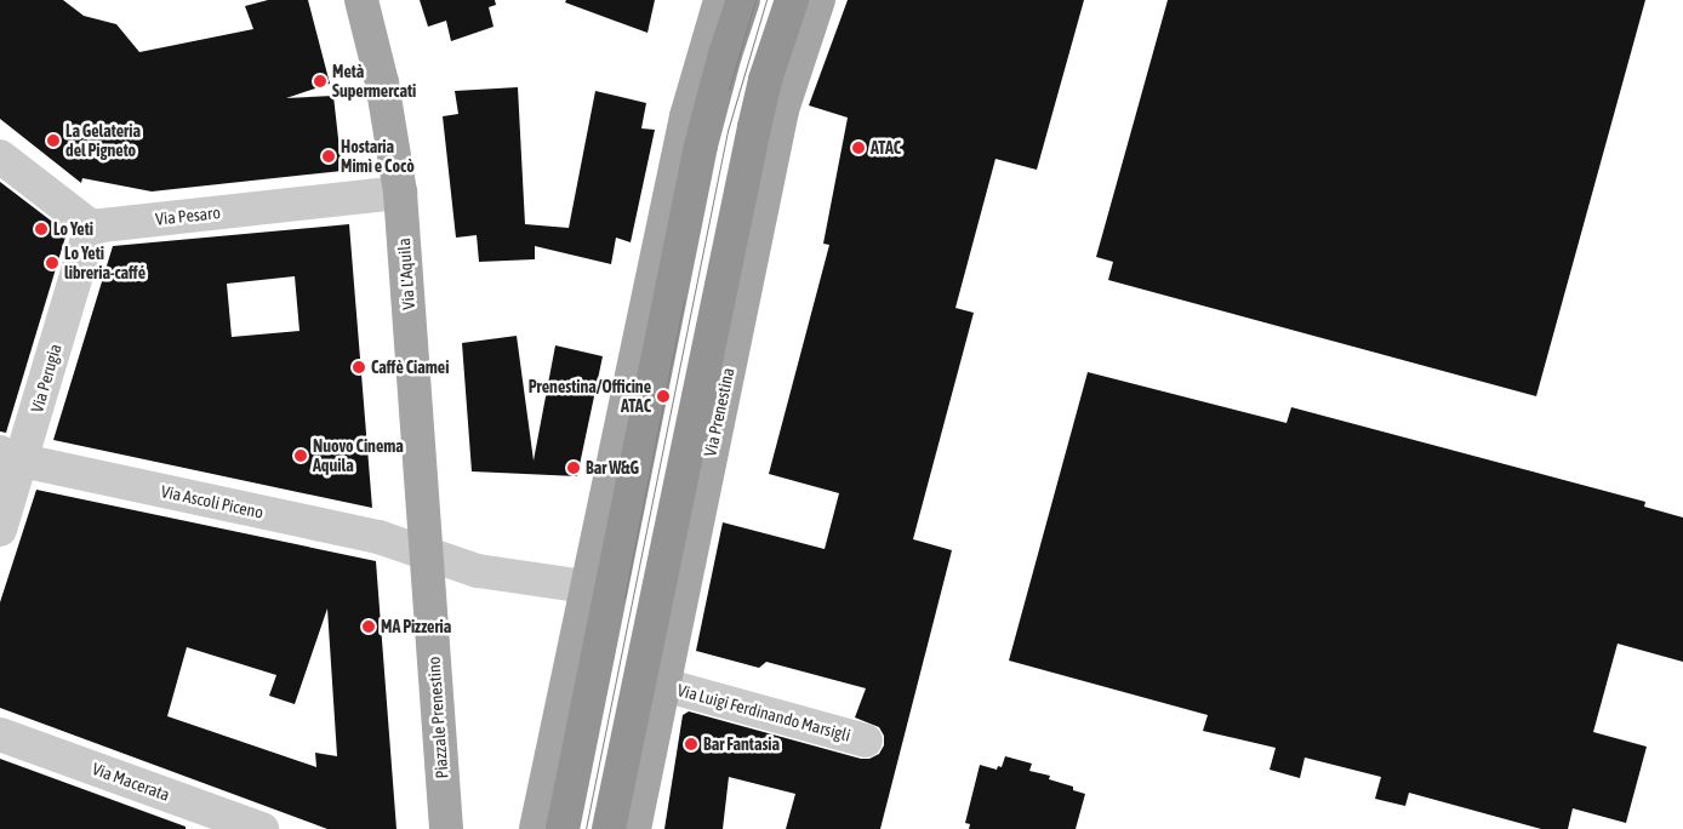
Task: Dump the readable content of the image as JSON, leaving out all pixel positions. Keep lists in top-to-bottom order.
{
  "streets": {
    "main road": ["Via L'Aquila", "Via Prenestina", "Piazzale Prenestino"],
    "street": [
      "Via Pesaro",
      "Via Perugia",
      "Via Ascoli Piceno",
      "Via Luigi Ferdinando Marsigli",
      "Via Macerata"
    ]
  },
  "crossings": [
    ["Via Pesaro", "Via L'Aquila"],
    ["Via Pesaro", "Via Perugia"],
    ["Via L'Aquila", "Via Ascoli Piceno"],
    ["Via L'Aquila", "Piazzale Prenestino"],
    ["Via Perugia", "Via Ascoli Piceno"],
    ["Via Prenestina", "Via Luigi Ferdinando Marsigli"],
    ["Via Ascoli Piceno", "Piazzale Prenestino"]
  ],
  "places": [
    "Metà Supermercati",
    "La Gelateria del Pigneto",
    "ATAC",
    "Hostaria Mimì e Cocò",
    "Lo Yeti",
    "Lo Yeti libreria-caffé",
    "Caffè Ciamei",
    "Prenestina/Officine ATAC",
    "Nuovo Cinema Aquila",
    "Bar W&G",
    "MA Pizzeria",
    "Bar Fantasia"
  ]
}
